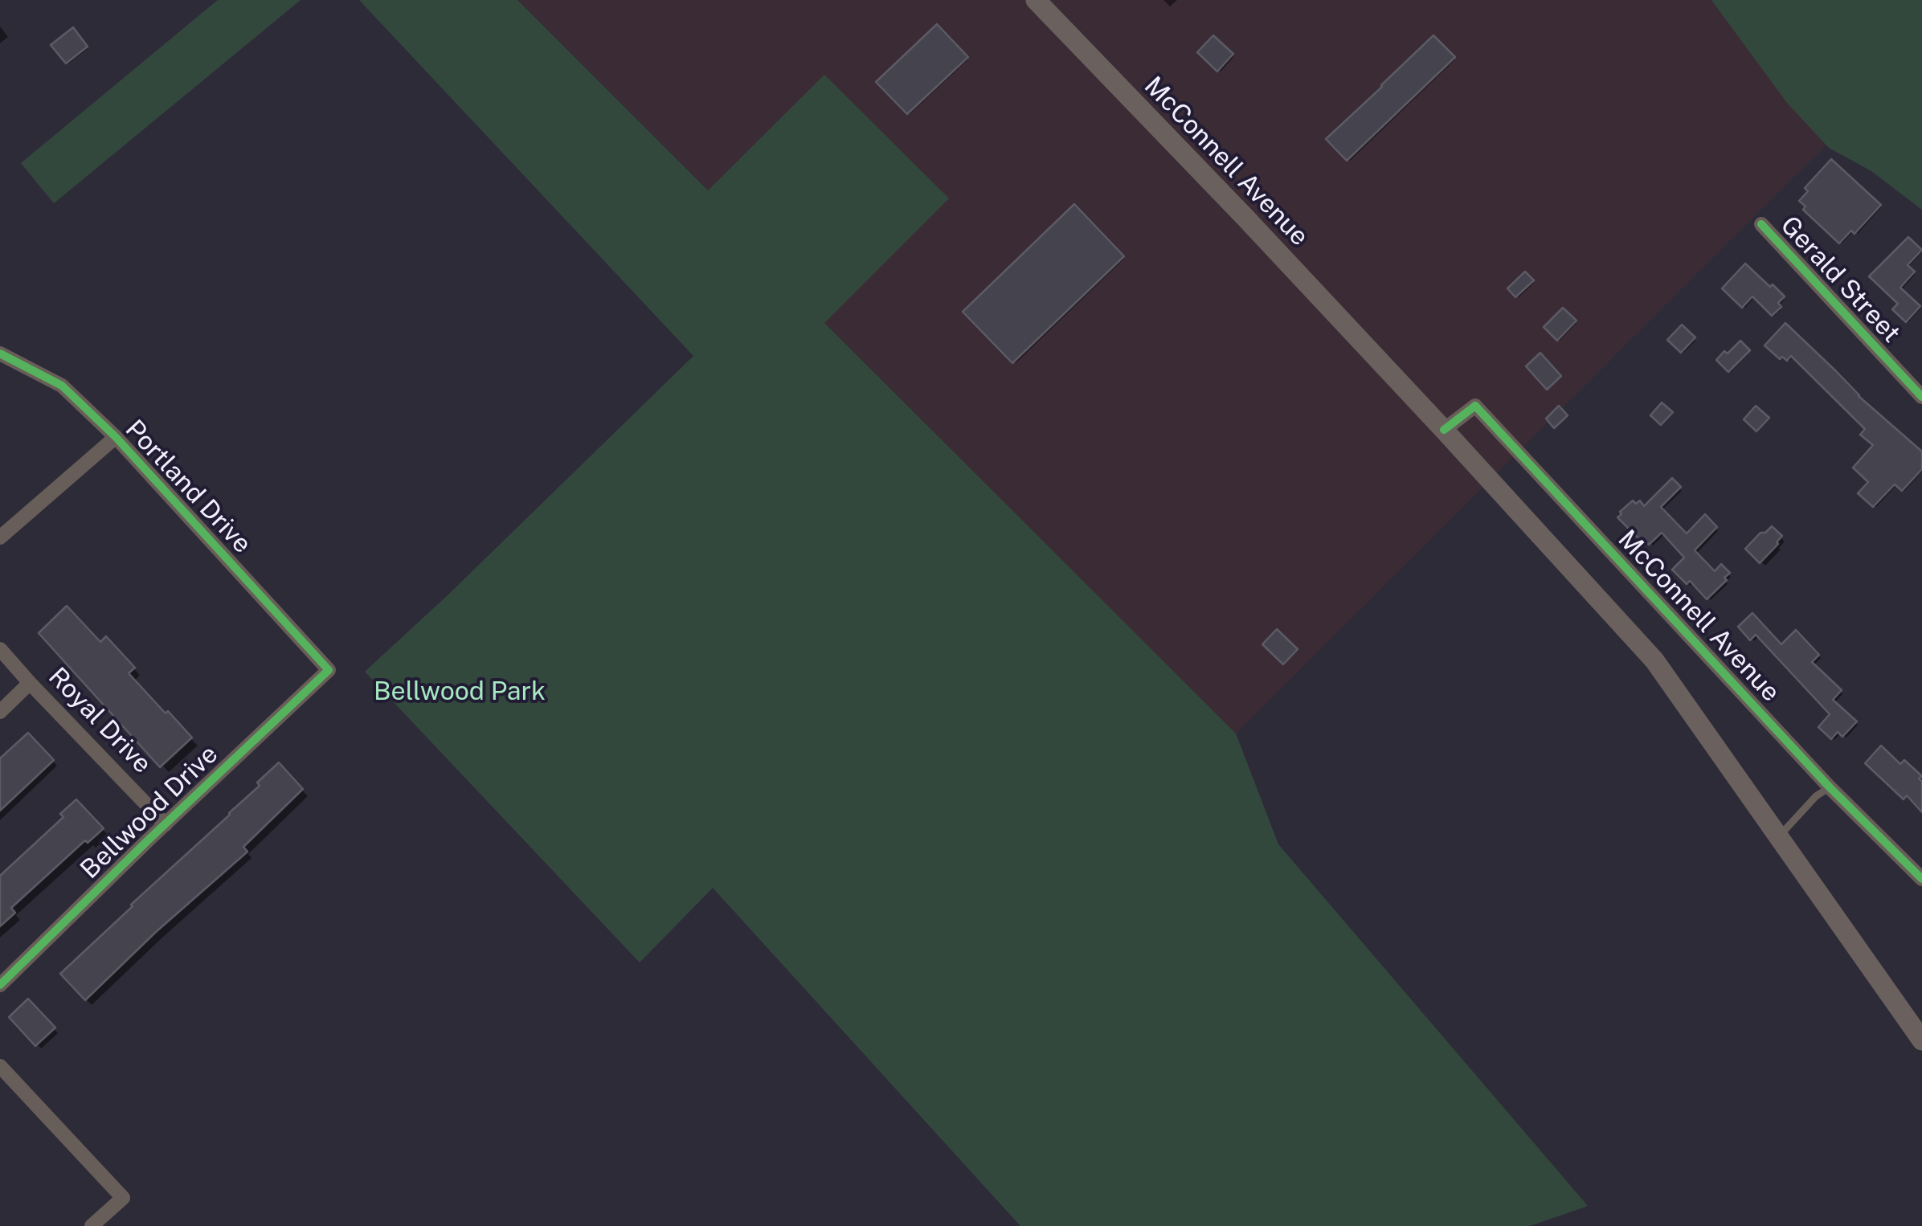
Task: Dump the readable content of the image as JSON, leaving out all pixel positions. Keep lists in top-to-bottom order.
{
  "streets": {
    "main road": ["McConnell Avenue"],
    "street": [
      "Gerald Street",
      "Portland Drive",
      "Royal Drive",
      "Bellwood Drive"
    ]
  },
  "crossings": [
    ["Portland Drive", "Bellwood Drive"],
    ["Royal Drive", "Bellwood Drive"]
  ],
  "parks": ["Bellwood Park"]
}
